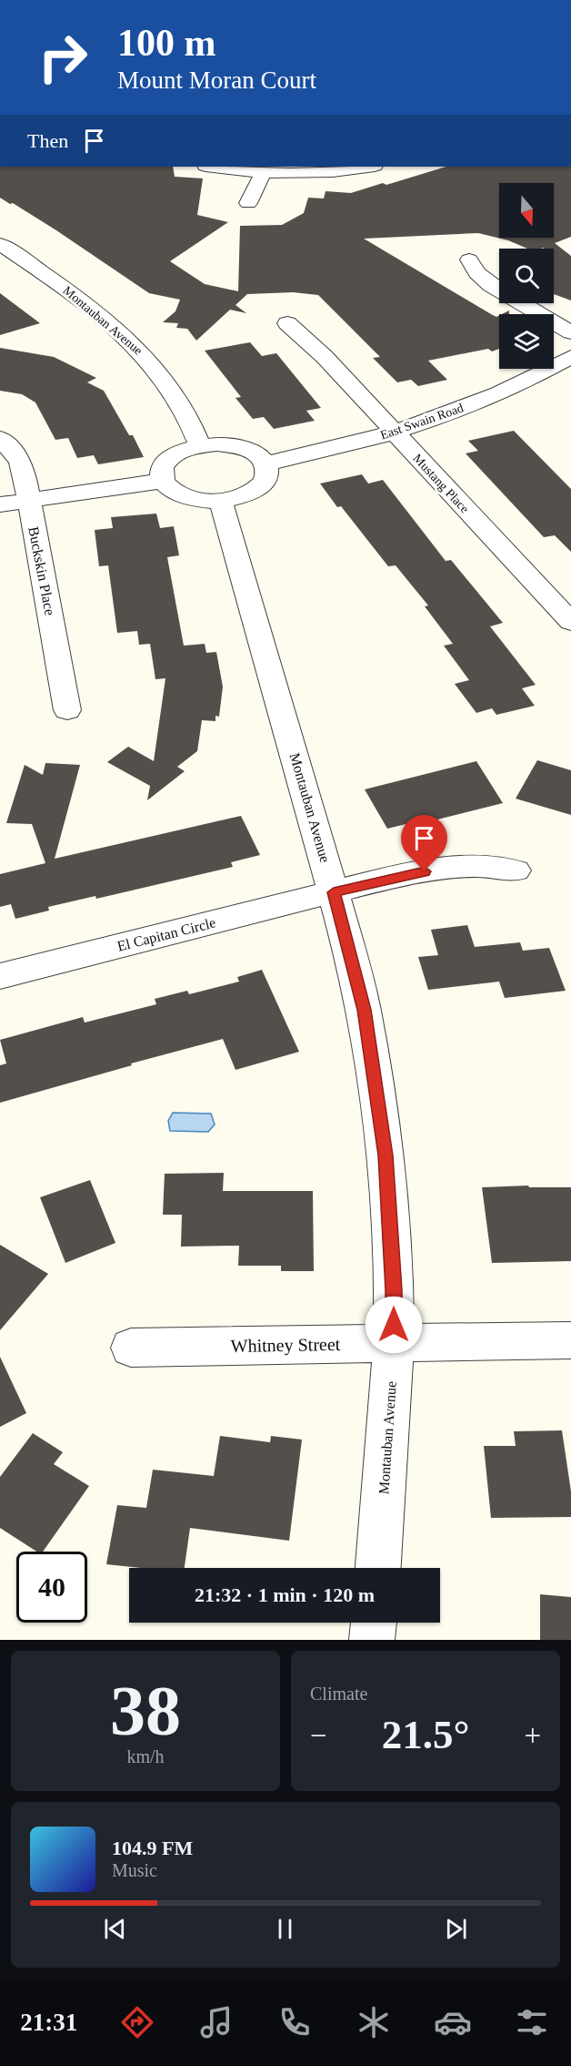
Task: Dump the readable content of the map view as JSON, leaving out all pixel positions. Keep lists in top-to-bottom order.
{
  "streets": {
    "street": [
      "Montauban Avenue",
      "East Swain Road",
      "Mustang Place",
      "Buckskin Place",
      "El Capitan Circle",
      "Whitney Street"
    ]
  },
  "crossings": [
    ["Montauban Avenue", "El Capitan Circle"],
    ["Montauban Avenue", "Whitney Street"],
    ["East Swain Road", "Mustang Place"]
  ],
  "north": "bottom",
  "page": {
    "turn": ["100 m", "Mount Moran Court"],
    "then": "Then",
    "limit": "40",
    "trip": "21:32 · 1 min · 120 m",
    "tile": [
      ["38", "km/h"],
      "Climate"
    ],
    "heat": ["−", "21.5°", "+"],
    "song": ["104.9 FM", "Music"],
    "tabs": "21:31"
  }
}
